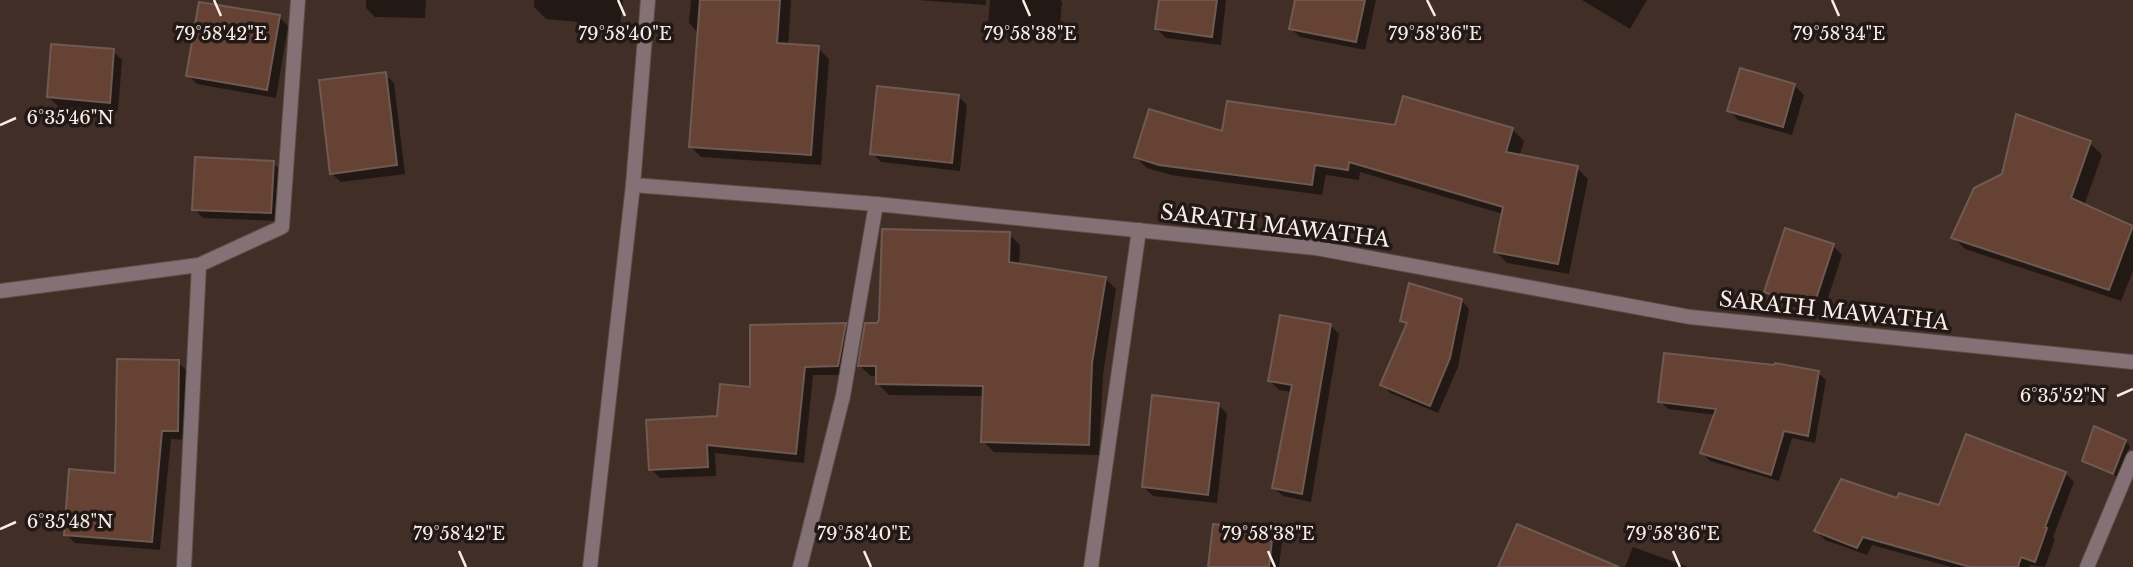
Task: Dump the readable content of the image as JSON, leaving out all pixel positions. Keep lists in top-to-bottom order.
{
  "streets": {
    "street": ["SARATH MAWATHA"]
  },
  "coordinates": [
    "79°58'42\"E",
    "79°58'40\"E",
    "79°58'38\"E",
    "79°58'36\"E",
    "79°58'34\"E",
    "6°35'46\"N",
    "6°35'52\"N",
    "6°35'48\"N"
  ]
}
